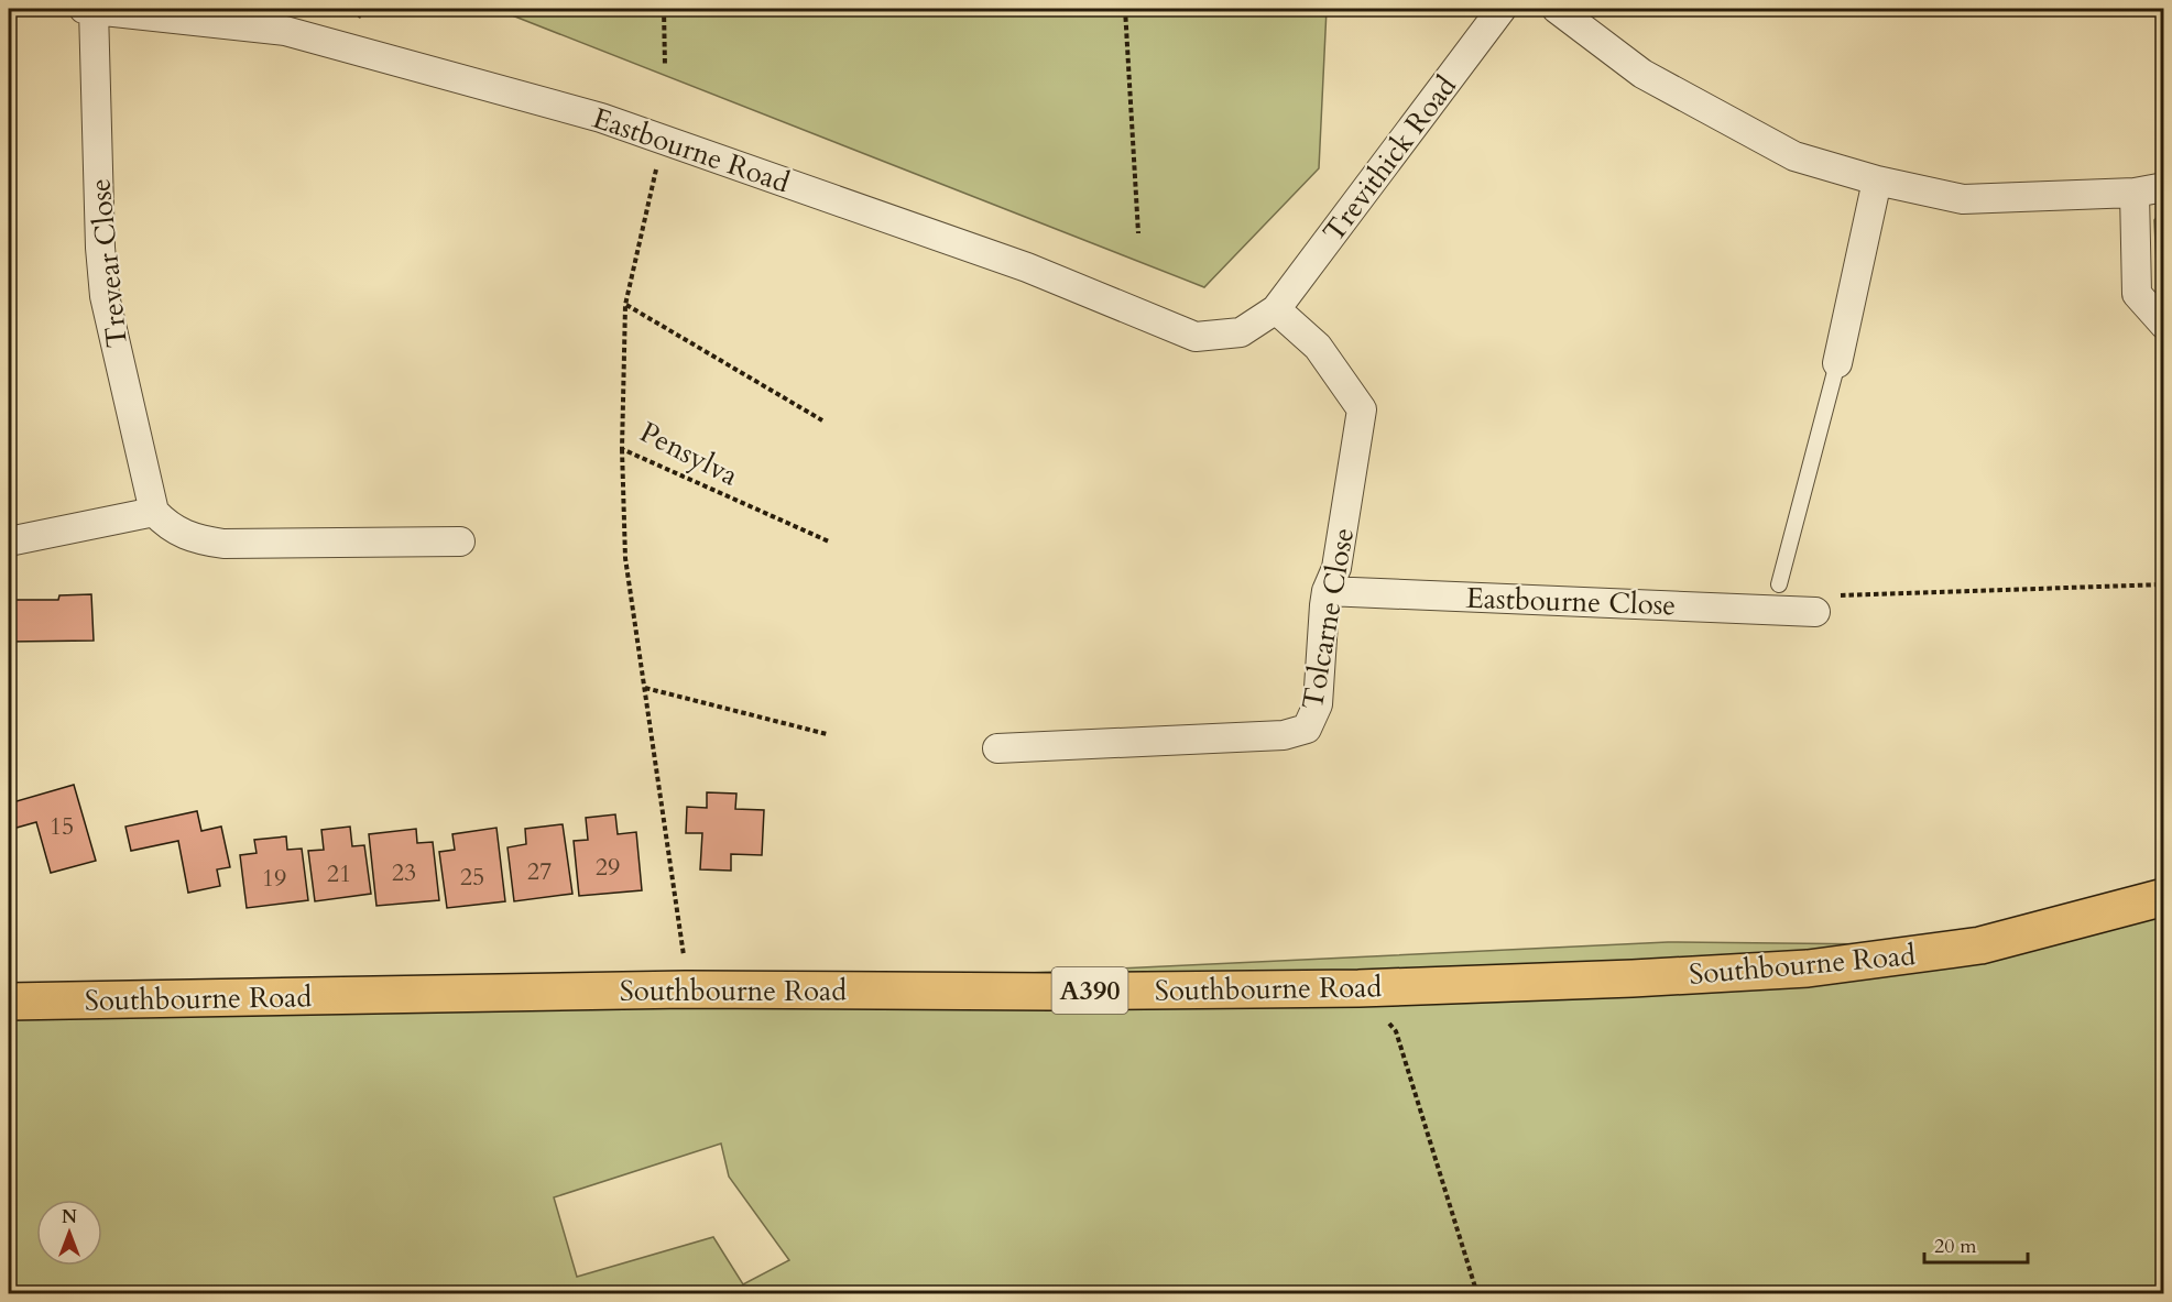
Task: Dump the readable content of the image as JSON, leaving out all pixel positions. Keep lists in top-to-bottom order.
{
  "streets": {
    "highway": ["Southbourne Road", "A390"],
    "street": [
      "Eastbourne Road",
      "Trevithick Road",
      "Trevear Close",
      "Eastbourne Close",
      "Tolcarne Close"
    ],
    "path": ["Pensylva"]
  },
  "crossings": [
    ["Eastbourne Road", "Trevithick Road"],
    ["Eastbourne Road", "Trevear Close"],
    ["Eastbourne Road", "Pensylva"],
    ["Eastbourne Road", "Tolcarne Close"],
    ["Trevithick Road", "Tolcarne Close"],
    ["Eastbourne Close", "Tolcarne Close"]
  ],
  "house_numbers": [
    "15",
    "29",
    "27",
    "23",
    "21",
    "25",
    "19"
  ],
  "scale_bar": "20 m",
  "north": "top"
}
